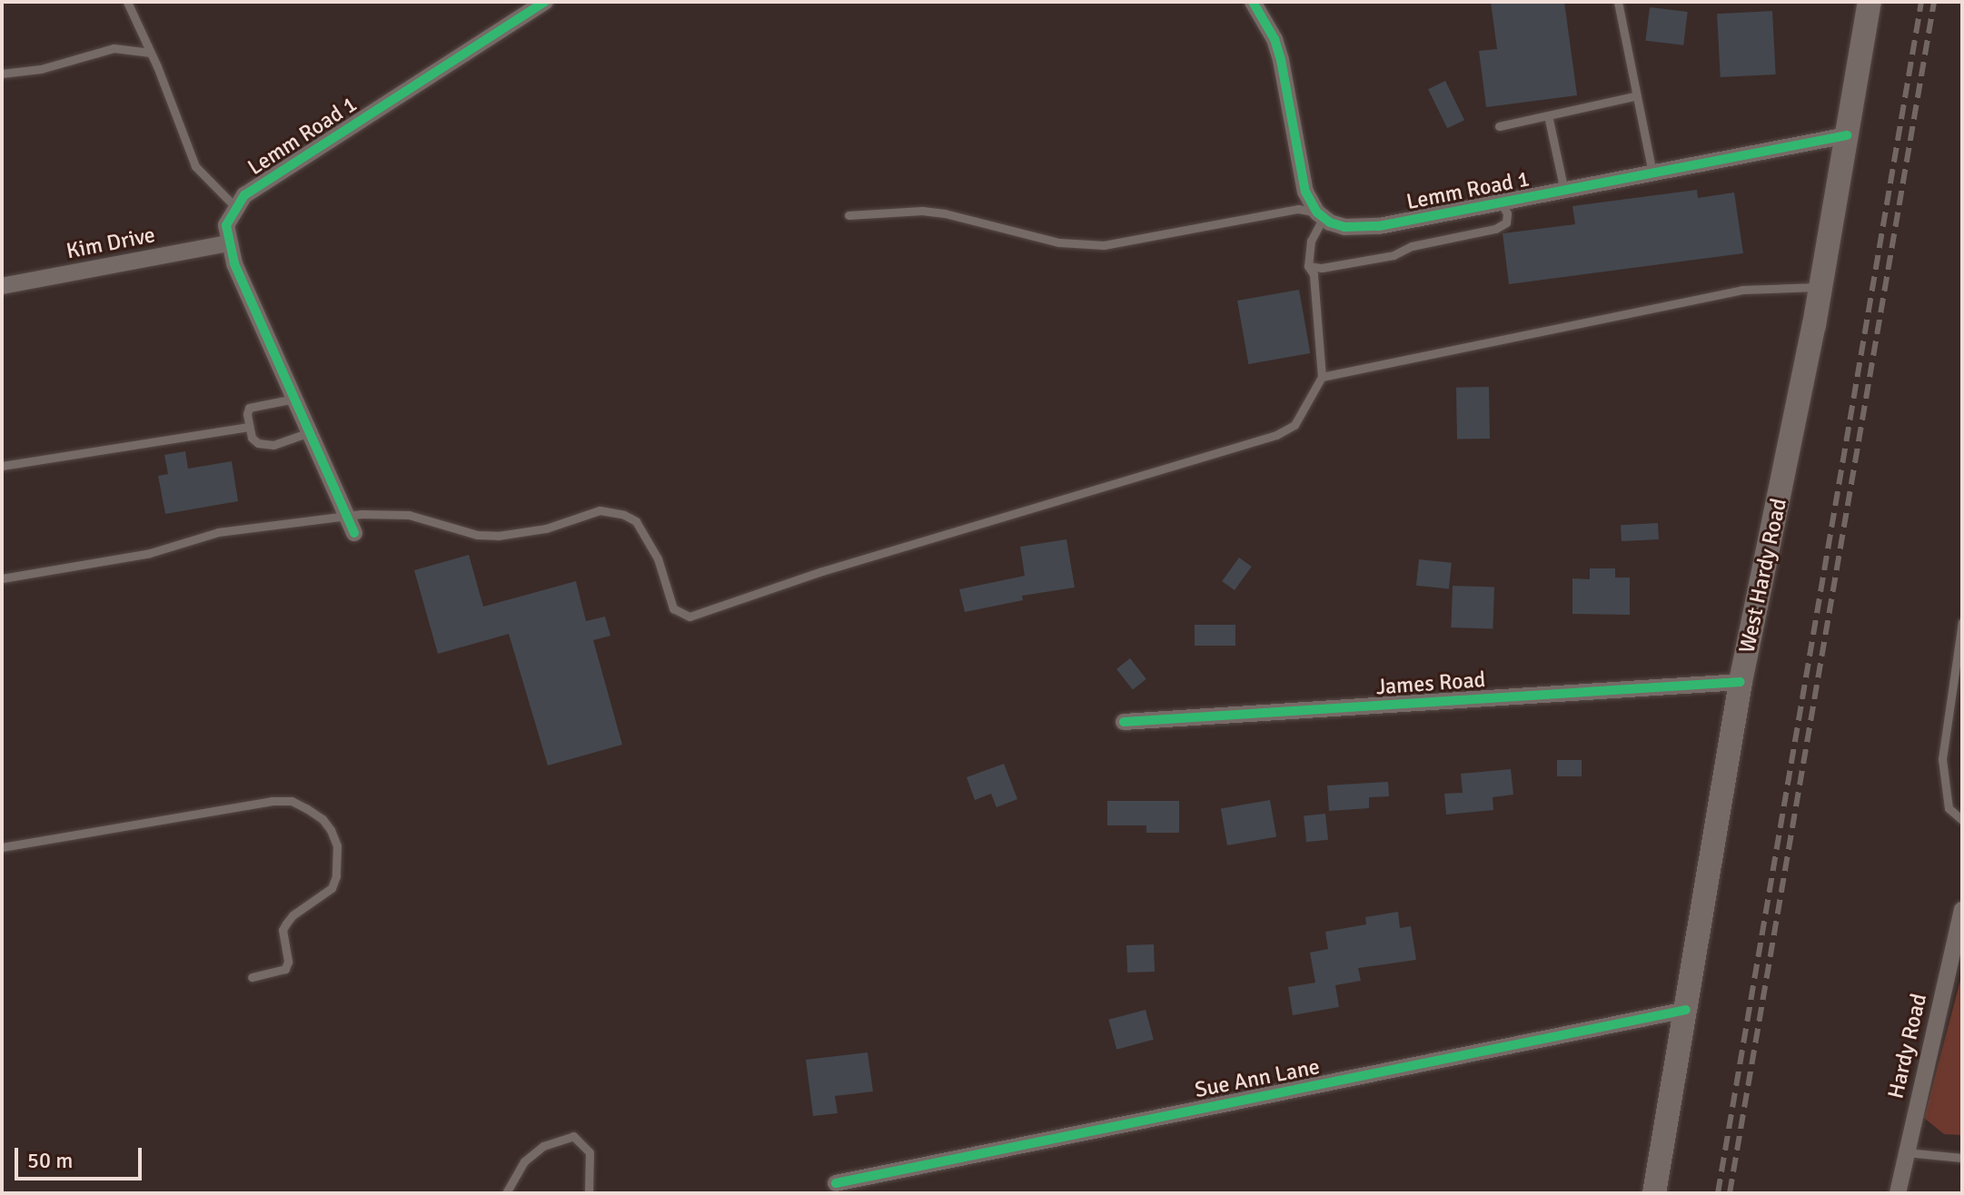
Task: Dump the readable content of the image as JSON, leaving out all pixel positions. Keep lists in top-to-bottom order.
{
  "streets": {
    "main road": ["West Hardy Road"],
    "street": [
      "Lemm Road 1",
      "Kim Drive",
      "James Road",
      "Hardy Road",
      "Sue Ann Lane"
    ]
  },
  "crossings": [
    ["Lemm Road 1", "West Hardy Road"],
    ["West Hardy Road", "James Road"],
    ["West Hardy Road", "Sue Ann Lane"]
  ],
  "scale_bar": "50 m"
}
